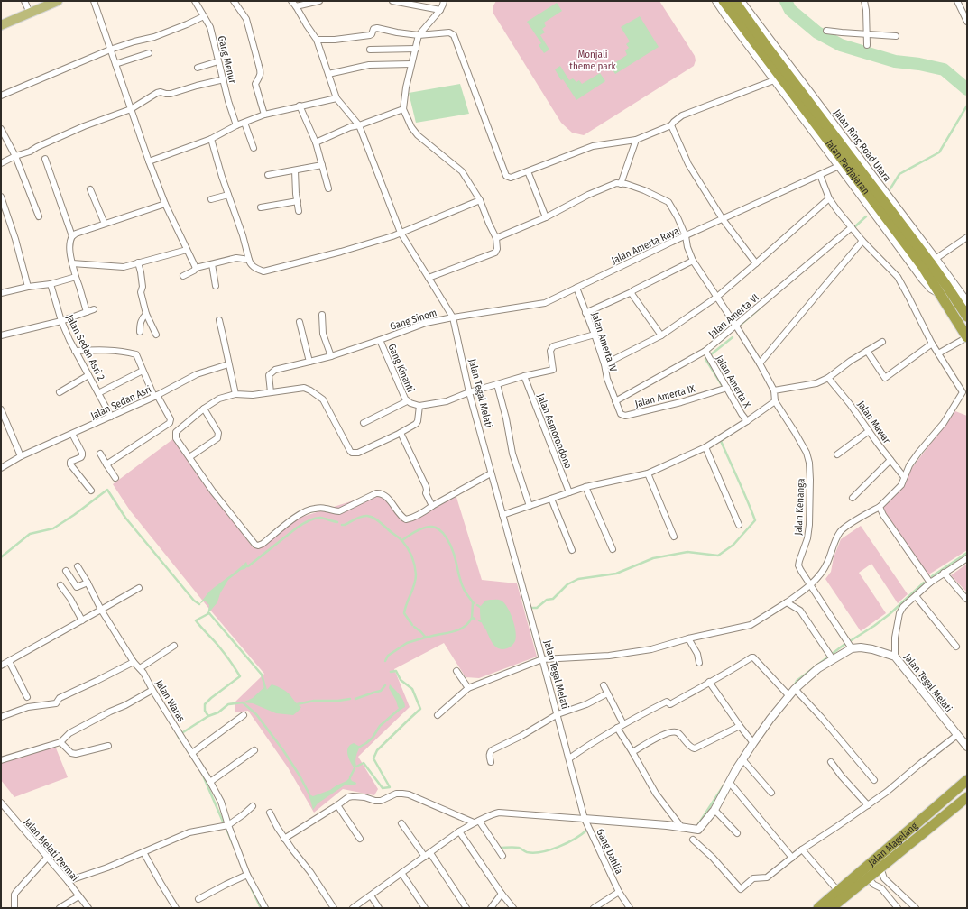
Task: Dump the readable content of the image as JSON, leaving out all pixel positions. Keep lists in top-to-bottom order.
{
  "streets": {
    "highway": ["Jalan Padjajaran", "Jalan Magelang"],
    "street": [
      "Gang Menur",
      "Jalan Amerta Raya",
      "Jalan Amerta VI",
      "Gang Sinom",
      "Jalan Amerta IV",
      "Jalan Sedan Asri 2",
      "Gang Kinanti",
      "Jalan Amerta X",
      "Jalan Tegal Melati",
      "Jalan Amerta IX",
      "Jalan Sedan Asri",
      "Jalan Mawar",
      "Jalan Asmorondono",
      "Jalan Kenanga",
      "Jalan Waras",
      "Jalan Melati Permai",
      "Gang Dahlia"
    ]
  },
  "crossings": [
    ["Jalan Amerta Raya", "Gang Sinom"],
    ["Jalan Amerta Raya", "Jalan Amerta IV"],
    ["Jalan Amerta Raya", "Jalan Tegal Melati"],
    ["Jalan Amerta VI", "Jalan Amerta IV"],
    ["Jalan Amerta VI", "Jalan Amerta X"],
    ["Jalan Amerta VI", "Jalan Amerta IX"],
    ["Gang Sinom", "Gang Kinanti"],
    ["Gang Sinom", "Jalan Tegal Melati"],
    ["Jalan Amerta IV", "Gang Kinanti"],
    ["Jalan Amerta IV", "Jalan Amerta IX"],
    ["Jalan Sedan Asri 2", "Jalan Sedan Asri"],
    ["Gang Kinanti", "Jalan Tegal Melati"],
    ["Gang Kinanti", "Jalan Asmorondono"],
    ["Jalan Amerta X", "Jalan Amerta IX"],
    ["Jalan Tegal Melati", "Jalan Kenanga"],
    ["Jalan Tegal Melati", "Gang Dahlia"]
  ],
  "parks": ["Monjali theme park"]
}
